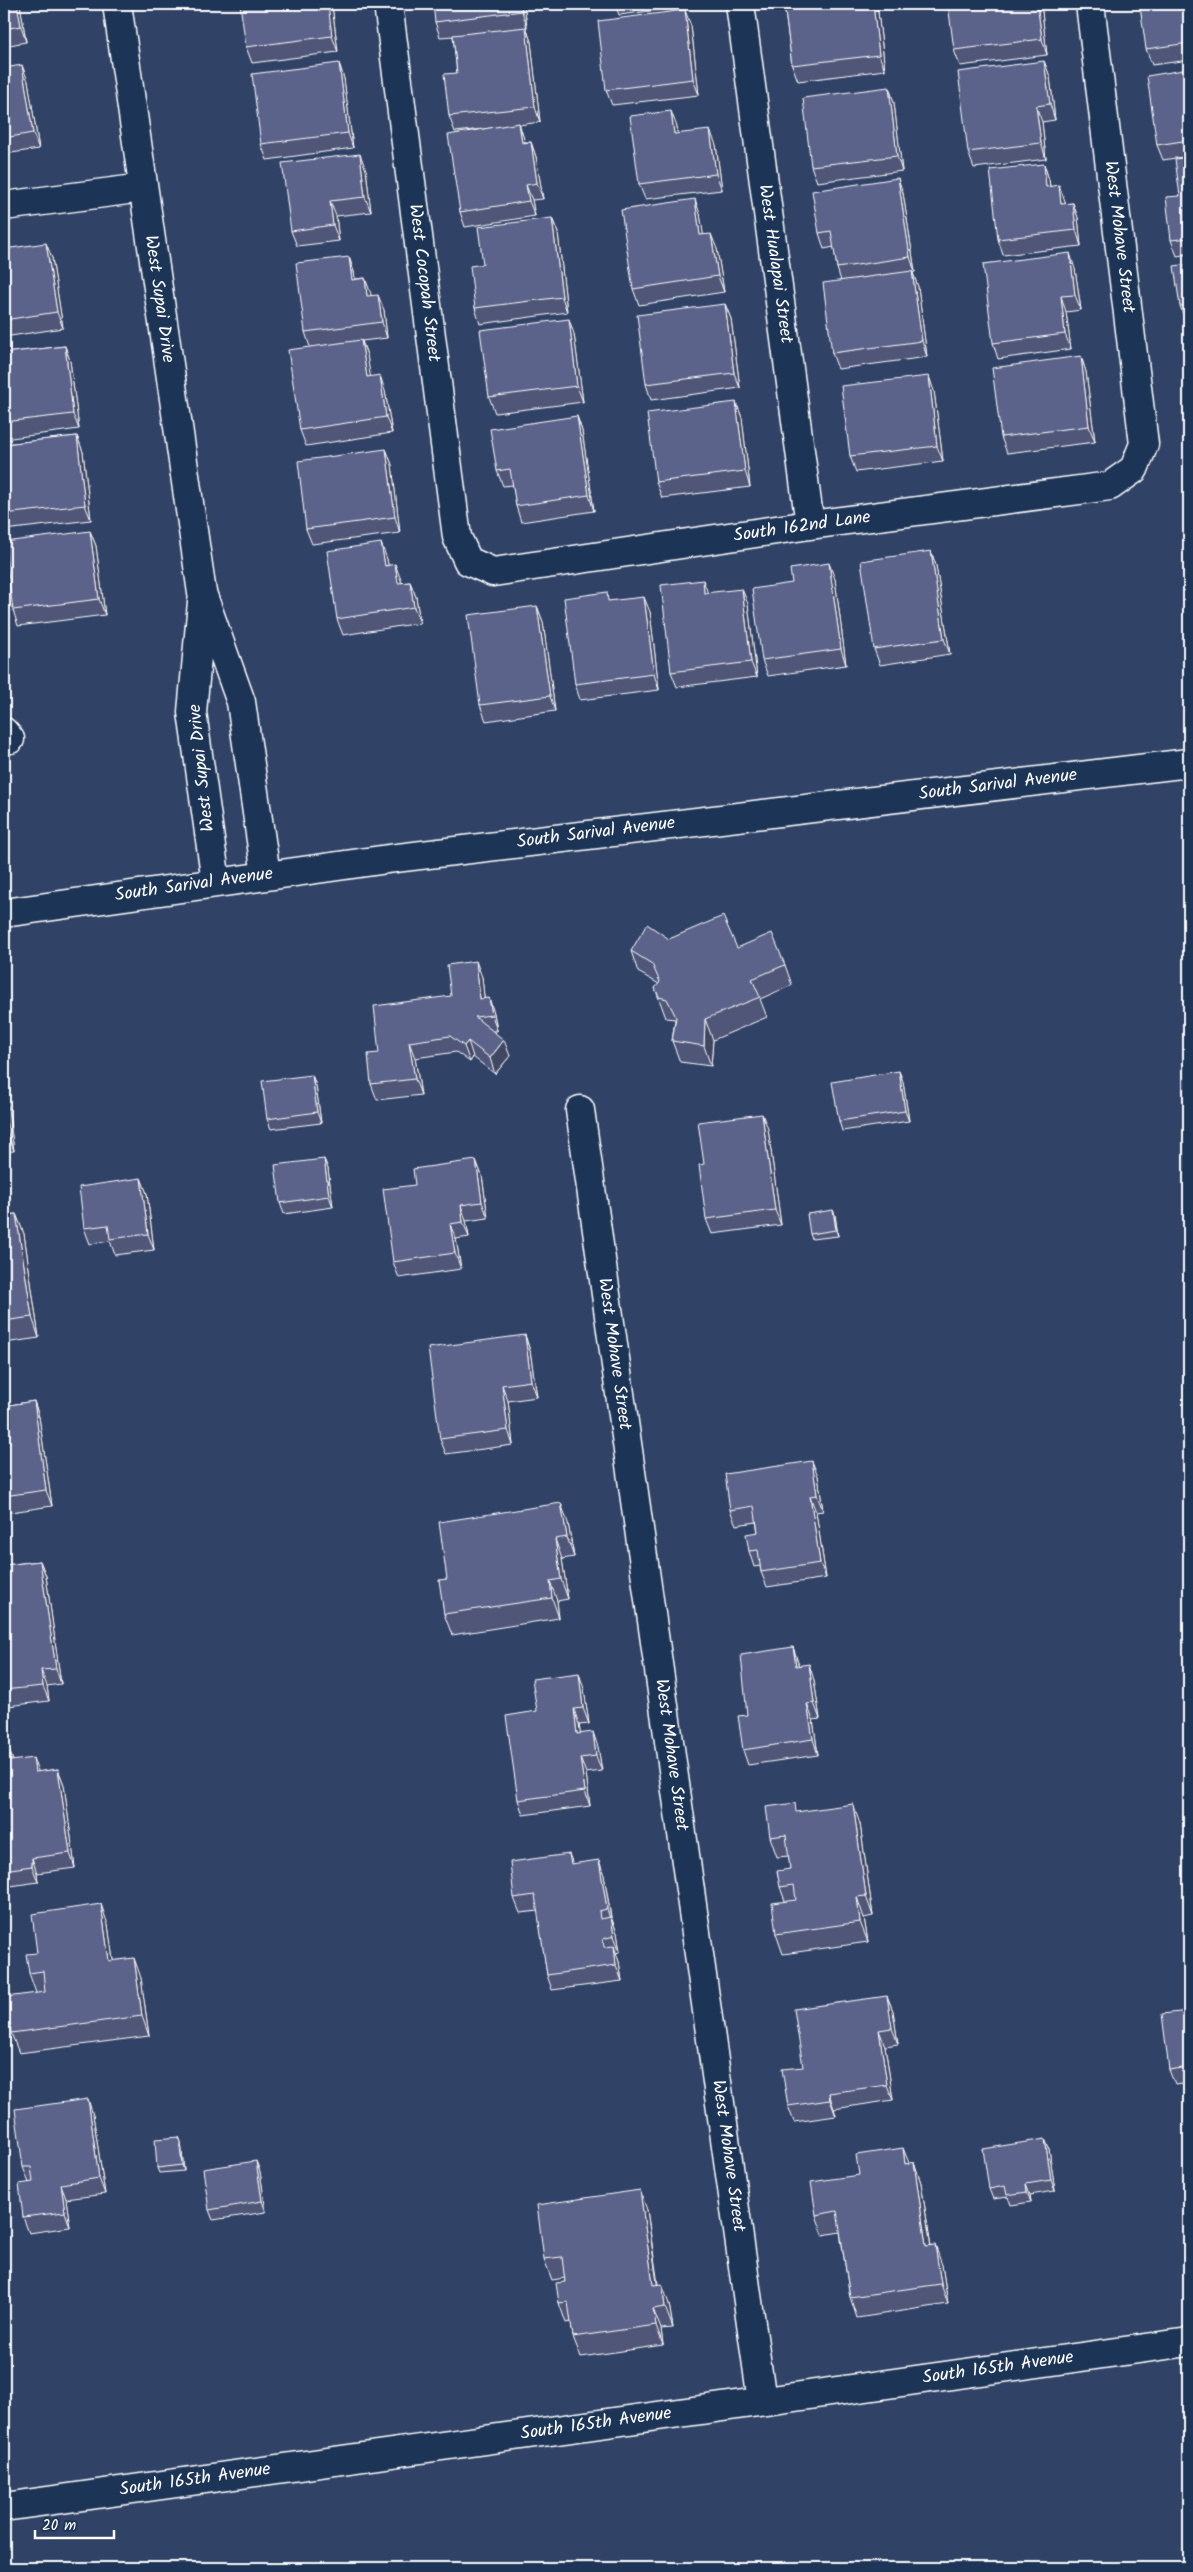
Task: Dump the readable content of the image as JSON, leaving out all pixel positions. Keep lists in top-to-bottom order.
{
  "streets": {
    "street": [
      "West Mohave Street",
      "West Hualapai Street",
      "West Cocopah Street",
      "West Supai Drive",
      "South 162nd Lane",
      "South Sarival Avenue",
      "South 165th Avenue"
    ]
  },
  "crossings": [
    ["West Mohave Street", "South 162nd Lane"],
    ["West Mohave Street", "South 165th Avenue"],
    ["West Hualapai Street", "South 162nd Lane"],
    ["West Cocopah Street", "South 162nd Lane"],
    ["West Supai Drive", "South Sarival Avenue"]
  ],
  "scale_bar": "20 m"
}
